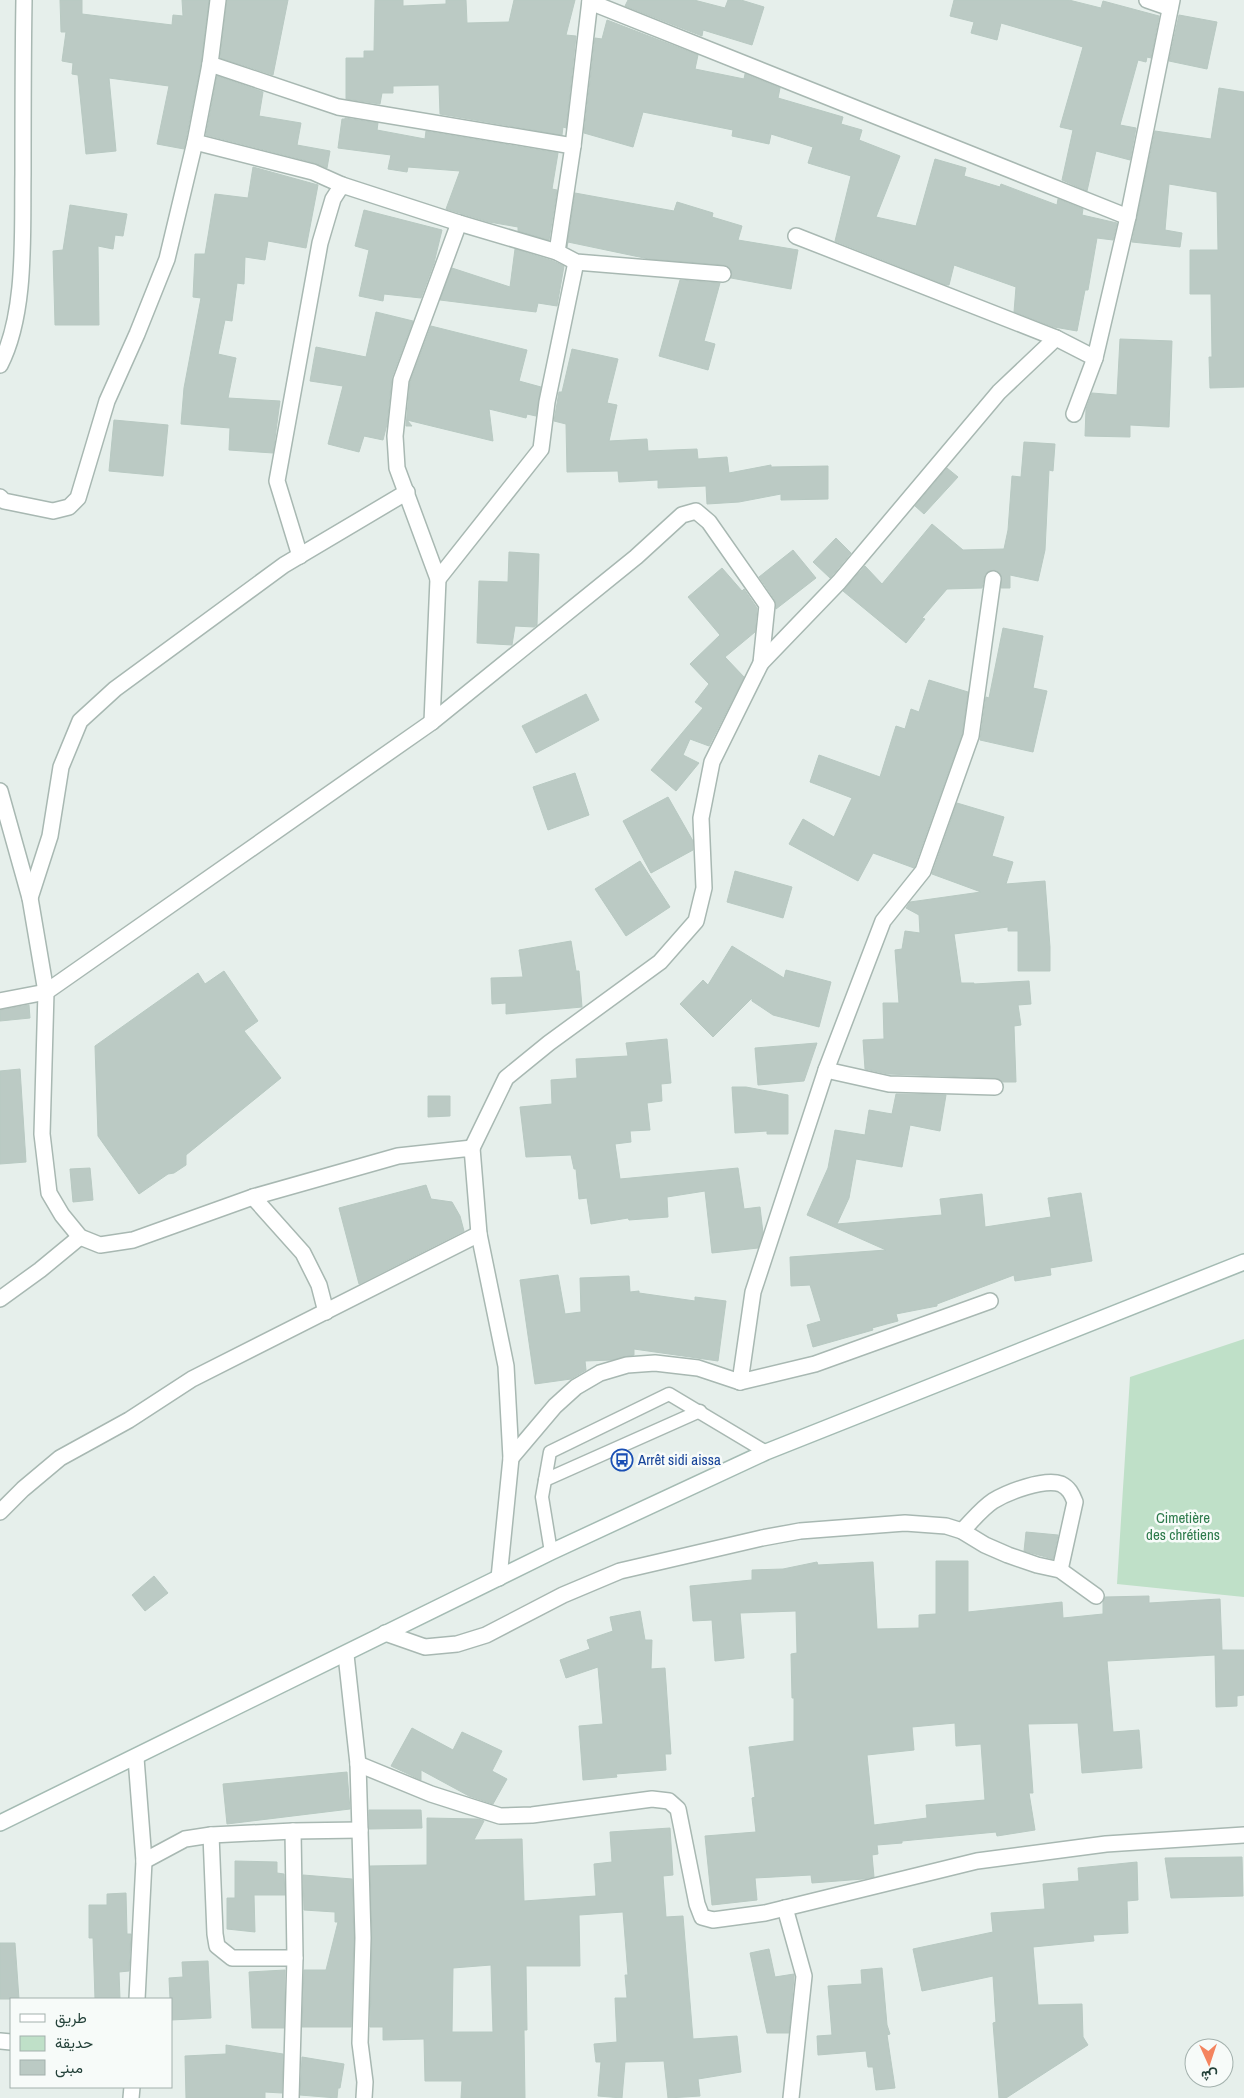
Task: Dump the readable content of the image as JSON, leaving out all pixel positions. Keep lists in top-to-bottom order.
{
  "parks": ["Cimetière des chrétiens"],
  "places": {
    "bus stop": ["Arrêt sidi aissa"]
  },
  "legend": ["طريق", "حديقة", "مبنى"],
  "north": "bottom"
}
